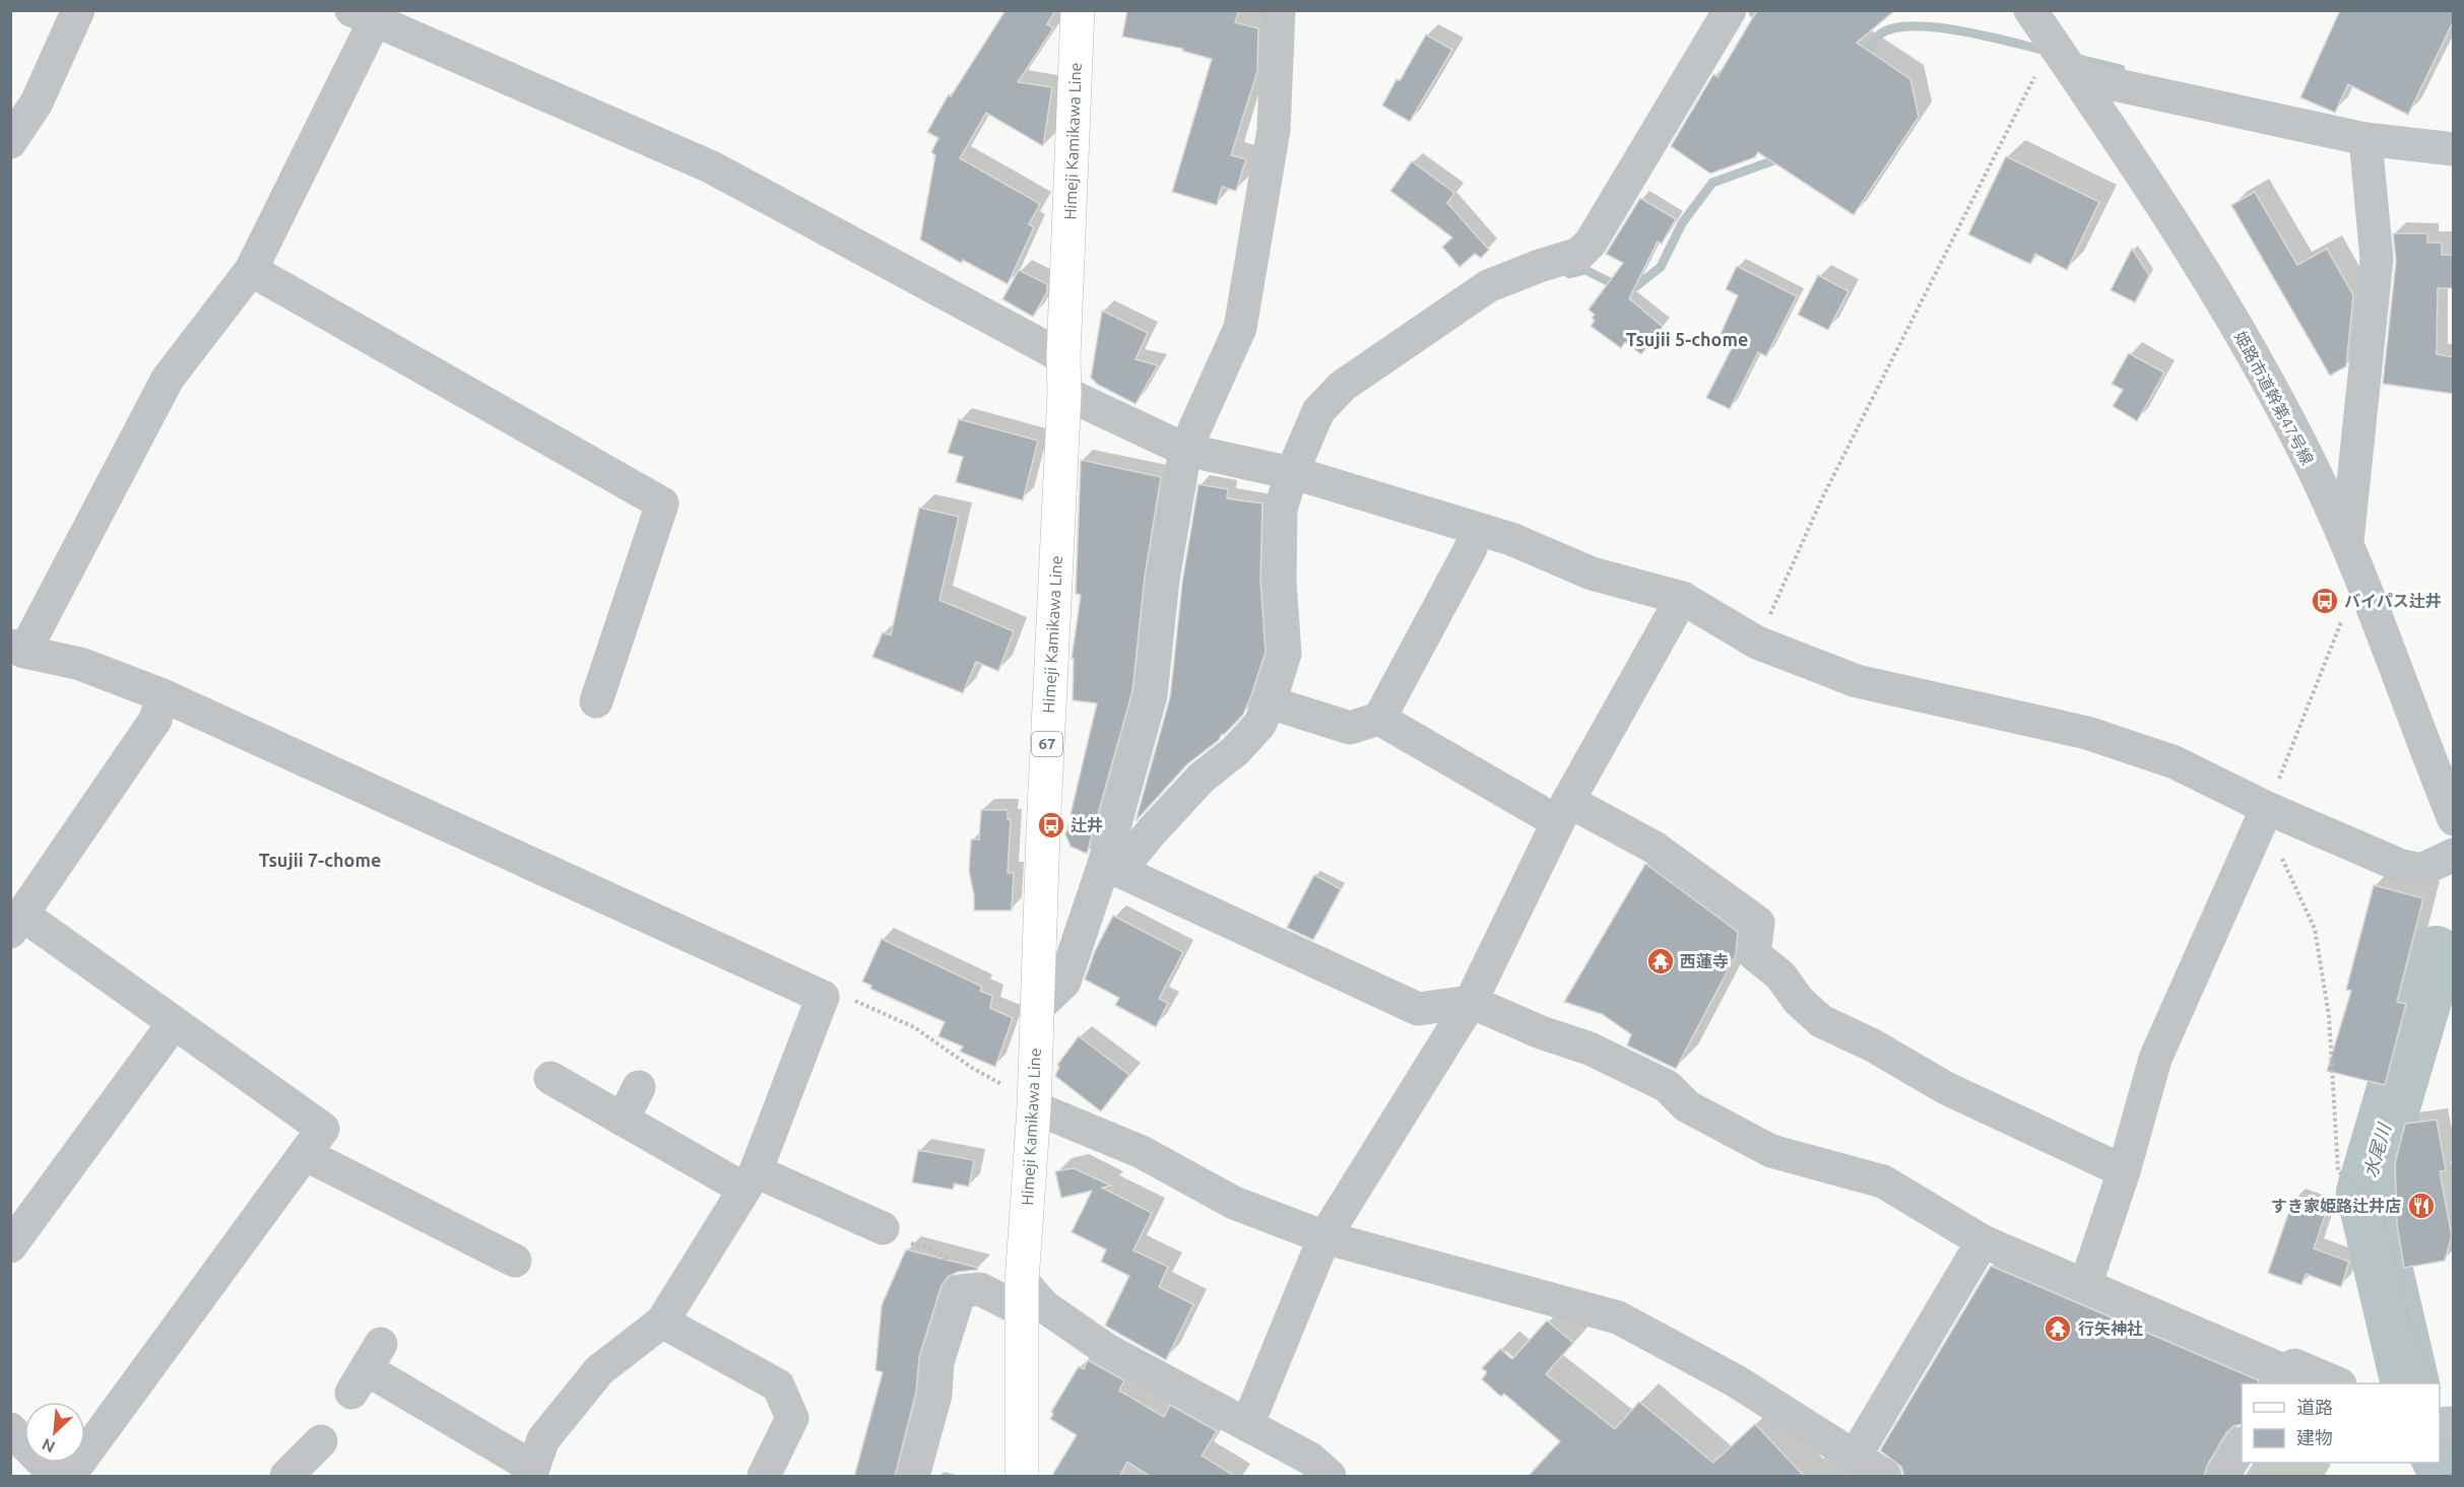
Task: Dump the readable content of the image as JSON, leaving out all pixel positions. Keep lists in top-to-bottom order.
{
  "streets": {
    "main road": ["Himeji Kamikawa Line", "67"],
    "street": ["姫路市道幹第47号線"]
  },
  "districts": ["Tsujii 5-chome", "Tsujii 7-chome"],
  "water": ["水尾川"],
  "places": {
    "bus stop": ["バイパス辻井", "辻井"],
    "temple": ["西蓮寺", "行矢神社"],
    "restaurant": ["すき家姫路辻井店"]
  },
  "legend": ["道路", "建物"],
  "north": "bottom left"
}
